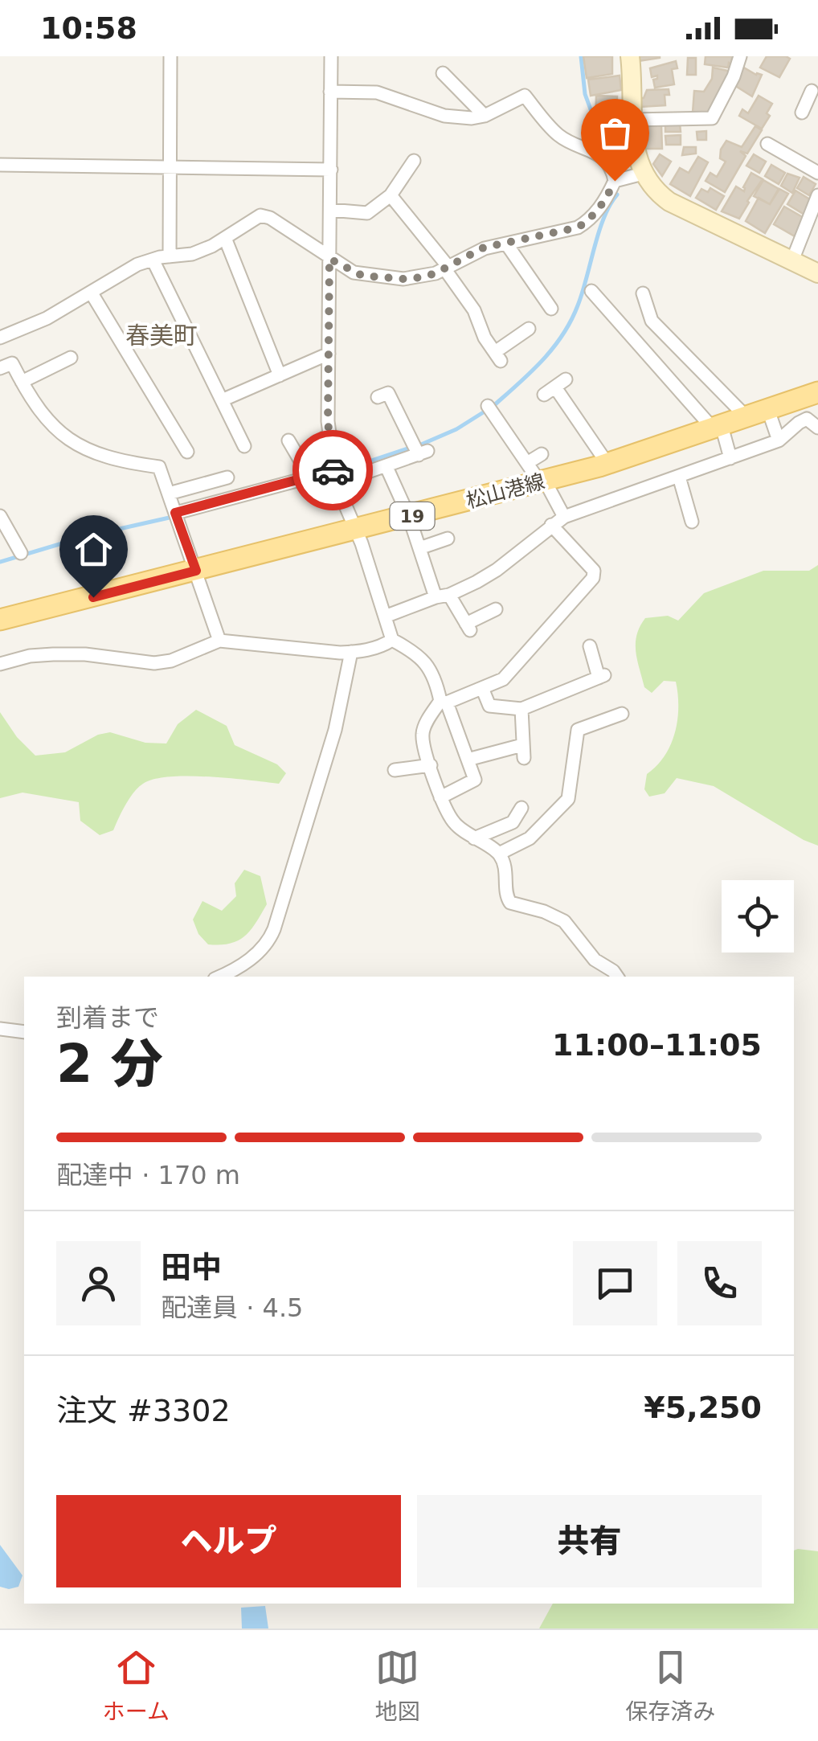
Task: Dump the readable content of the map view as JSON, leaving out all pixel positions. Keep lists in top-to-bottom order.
{
  "streets": {
    "main road": ["松山港線", "19"]
  },
  "districts": ["春美町"],
  "page": {
    "status": "10:58",
    "heading": ["2 分", "到着まで", "11:00–11:05"],
    "panel": [
      "田中",
      "配達員 · 4.5",
      "注文 #3302",
      "¥5,250"
    ],
    "bar": "配達中 · 170 m",
    "buttons": ["ヘルプ", "共有"],
    "tabs": ["ホーム", "地図", "保存済み"]
  }
}
